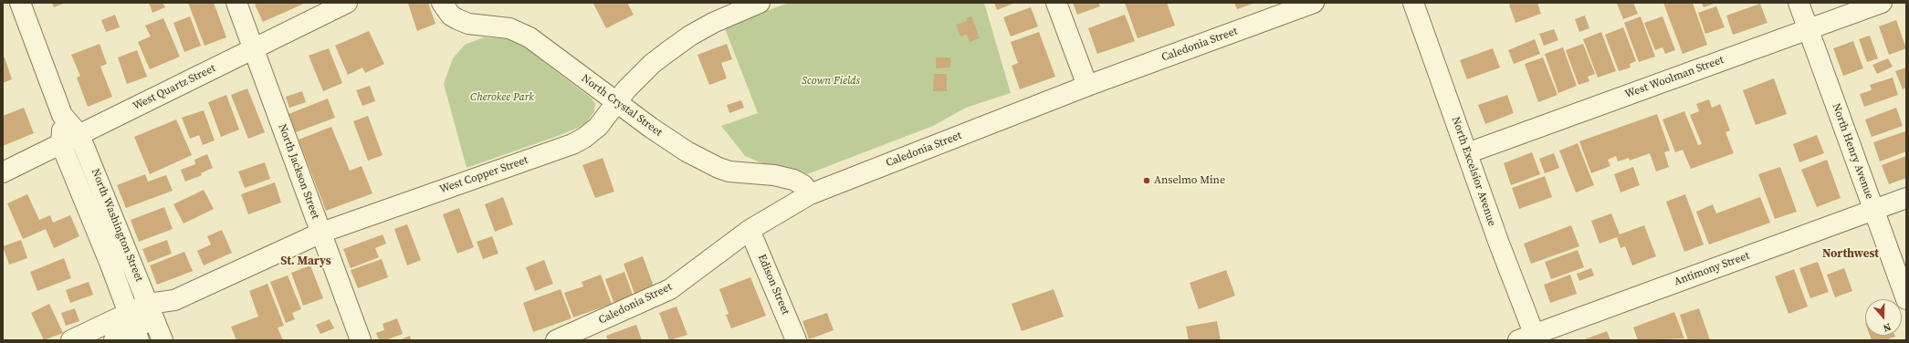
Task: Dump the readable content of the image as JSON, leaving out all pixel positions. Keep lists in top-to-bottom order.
{
  "streets": {
    "street": [
      "Caledonia Street",
      "West Woolman Street",
      "West Quartz Street",
      "North Crystal Street",
      "North Henry Avenue",
      "North Jackson Street",
      "North Excelsior Avenue",
      "West Copper Street",
      "North Washington Street",
      "Antimony Street",
      "Edison Street"
    ]
  },
  "crossings": [
    ["Caledonia Street", "North Crystal Street"],
    ["Caledonia Street", "Edison Street"],
    ["West Woolman Street", "North Henry Avenue"],
    ["West Woolman Street", "North Excelsior Avenue"],
    ["West Quartz Street", "North Jackson Street"],
    ["West Quartz Street", "North Washington Street"],
    ["North Crystal Street", "West Copper Street"],
    ["North Henry Avenue", "Antimony Street"],
    ["North Jackson Street", "West Copper Street"],
    ["North Excelsior Avenue", "Antimony Street"],
    ["West Copper Street", "North Washington Street"]
  ],
  "districts": ["Northwest", "St. Marys"],
  "parks": ["Scown Fields", "Cherokee Park"],
  "places": ["Anselmo Mine"],
  "north": "bottom"
}
